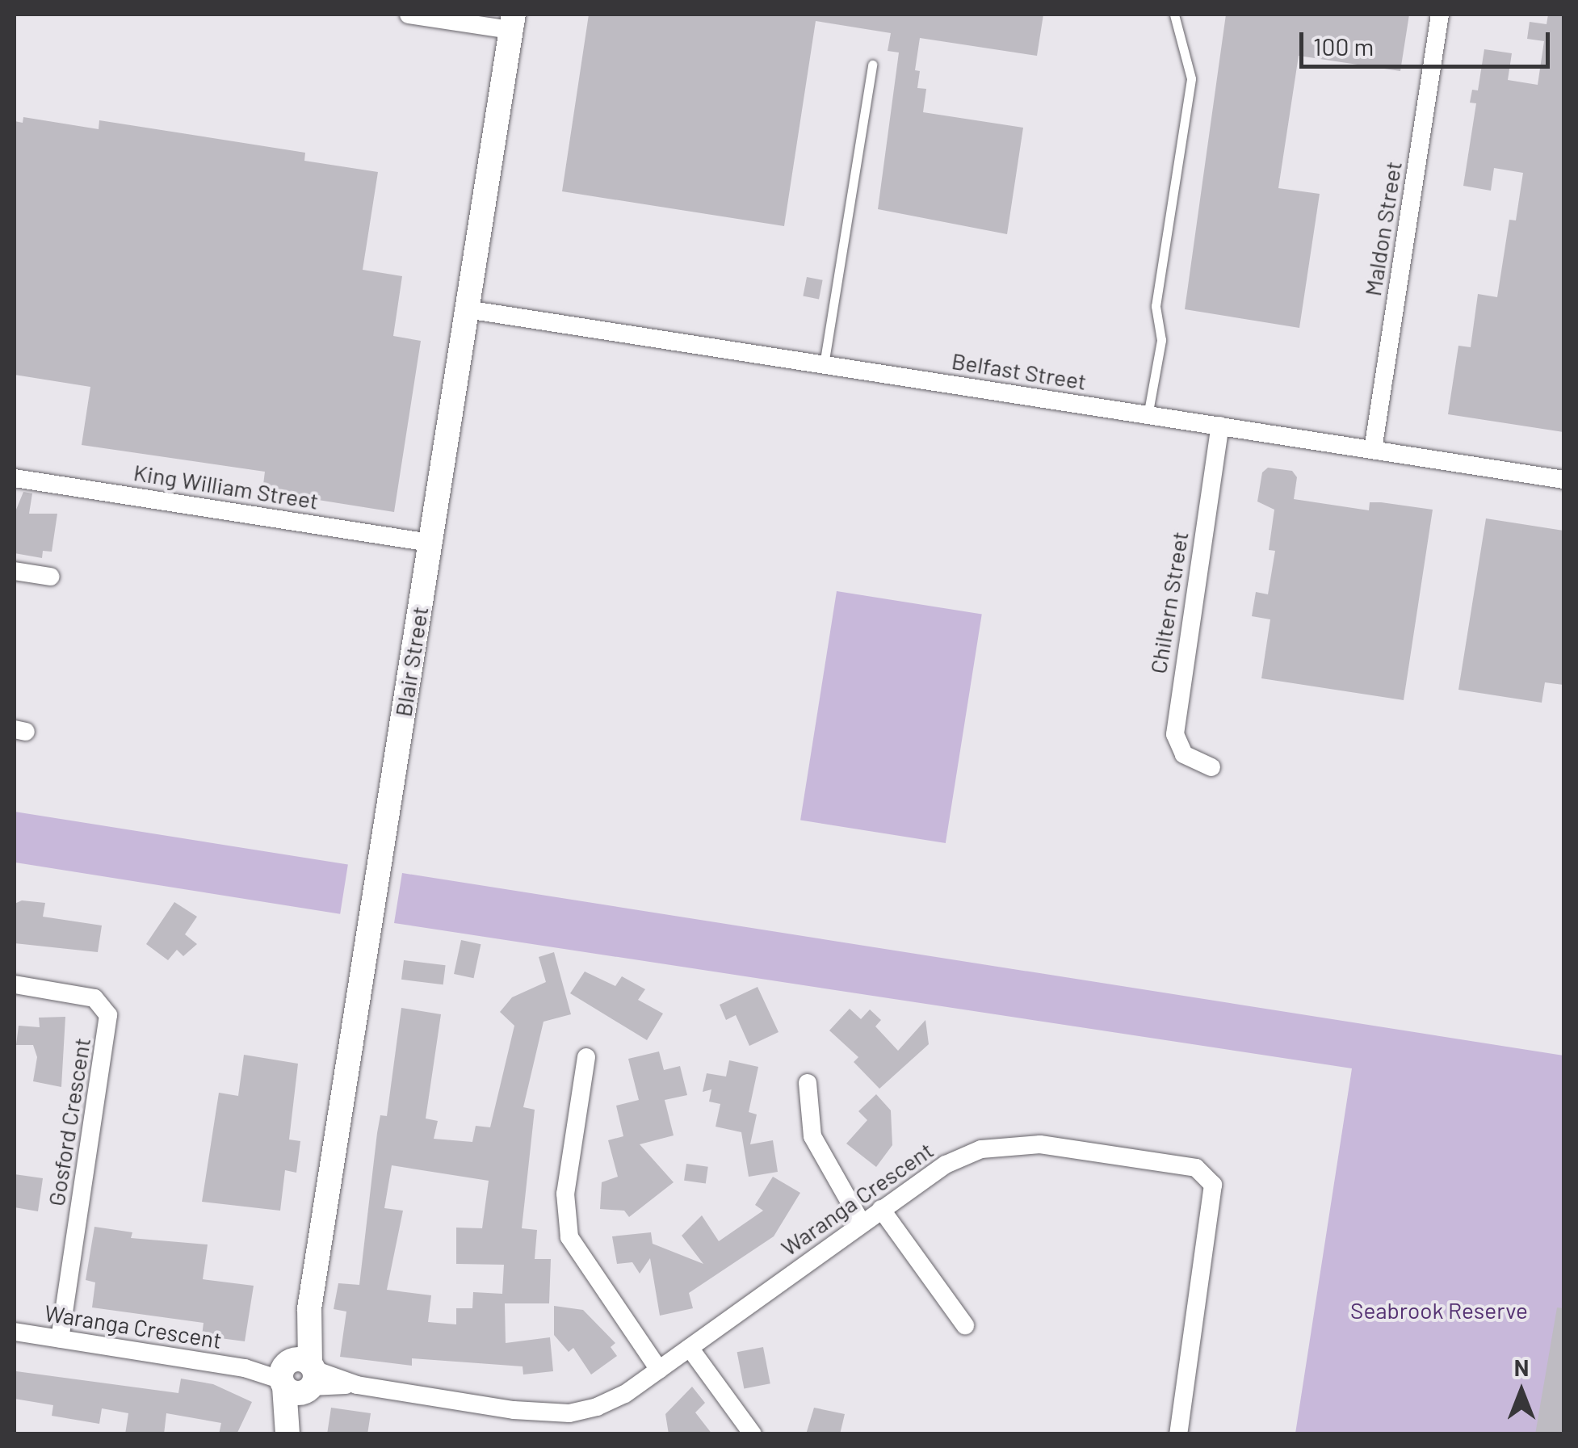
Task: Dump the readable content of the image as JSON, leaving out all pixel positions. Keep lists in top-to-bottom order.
{
  "streets": {
    "street": [
      "Maldon Street",
      "Belfast Street",
      "King William Street",
      "Chiltern Street",
      "Blair Street",
      "Gosford Crescent",
      "Waranga Crescent"
    ]
  },
  "crossings": [
    ["Maldon Street", "Belfast Street"],
    ["Belfast Street", "Chiltern Street"],
    ["Belfast Street", "Blair Street"],
    ["King William Street", "Blair Street"],
    ["Blair Street", "Waranga Crescent"],
    ["Gosford Crescent", "Waranga Crescent"]
  ],
  "parks": ["Seabrook Reserve"],
  "scale_bar": "100 m",
  "north": "top"
}
